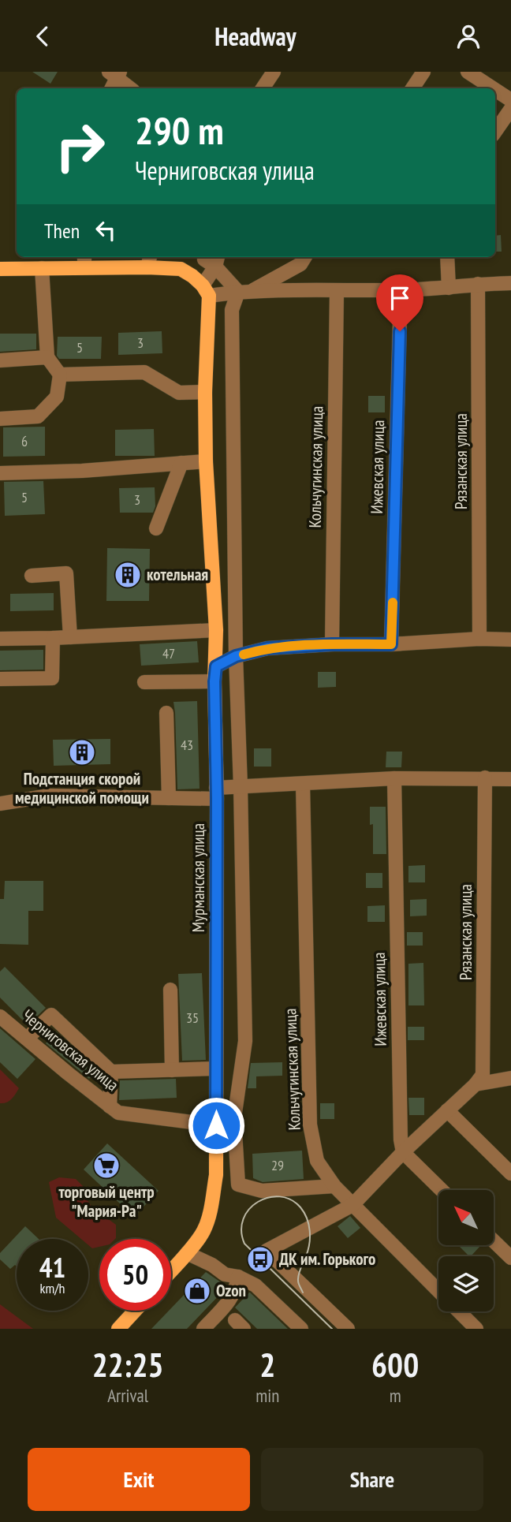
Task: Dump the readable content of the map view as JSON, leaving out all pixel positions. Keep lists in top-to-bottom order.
{
  "streets": {
    "main road": ["Мурманская улица"],
    "street": [
      "Рязанская улица",
      "Кольчугинская улица",
      "Ижевская улица",
      "Черниговская улица"
    ]
  },
  "crossings": [
    ["Мурманская улица", "Черниговская улица"]
  ],
  "places": {
    "building": ["котельная", "Подстанция скорой медицинской помощи"],
    "supermarket": ["торговый центр \"Мария-Ра\""],
    "bus stop": ["ДК им. Горького"],
    "shop": ["Ozon"]
  },
  "house_numbers": [
    "3",
    "5",
    "6",
    "5",
    "3",
    "47",
    "43",
    "35",
    "29"
  ],
  "north": "top left",
  "page": {
    "header": "Headway",
    "turn": ["290 m", "Черниговская улица"],
    "then": "Then",
    "speed": "41 km/h",
    "limit": "50",
    "eta": [
      "22:25",
      "Arrival",
      "2",
      "min",
      "600",
      "m"
    ],
    "buttons": ["Exit", "Share"]
  }
}
